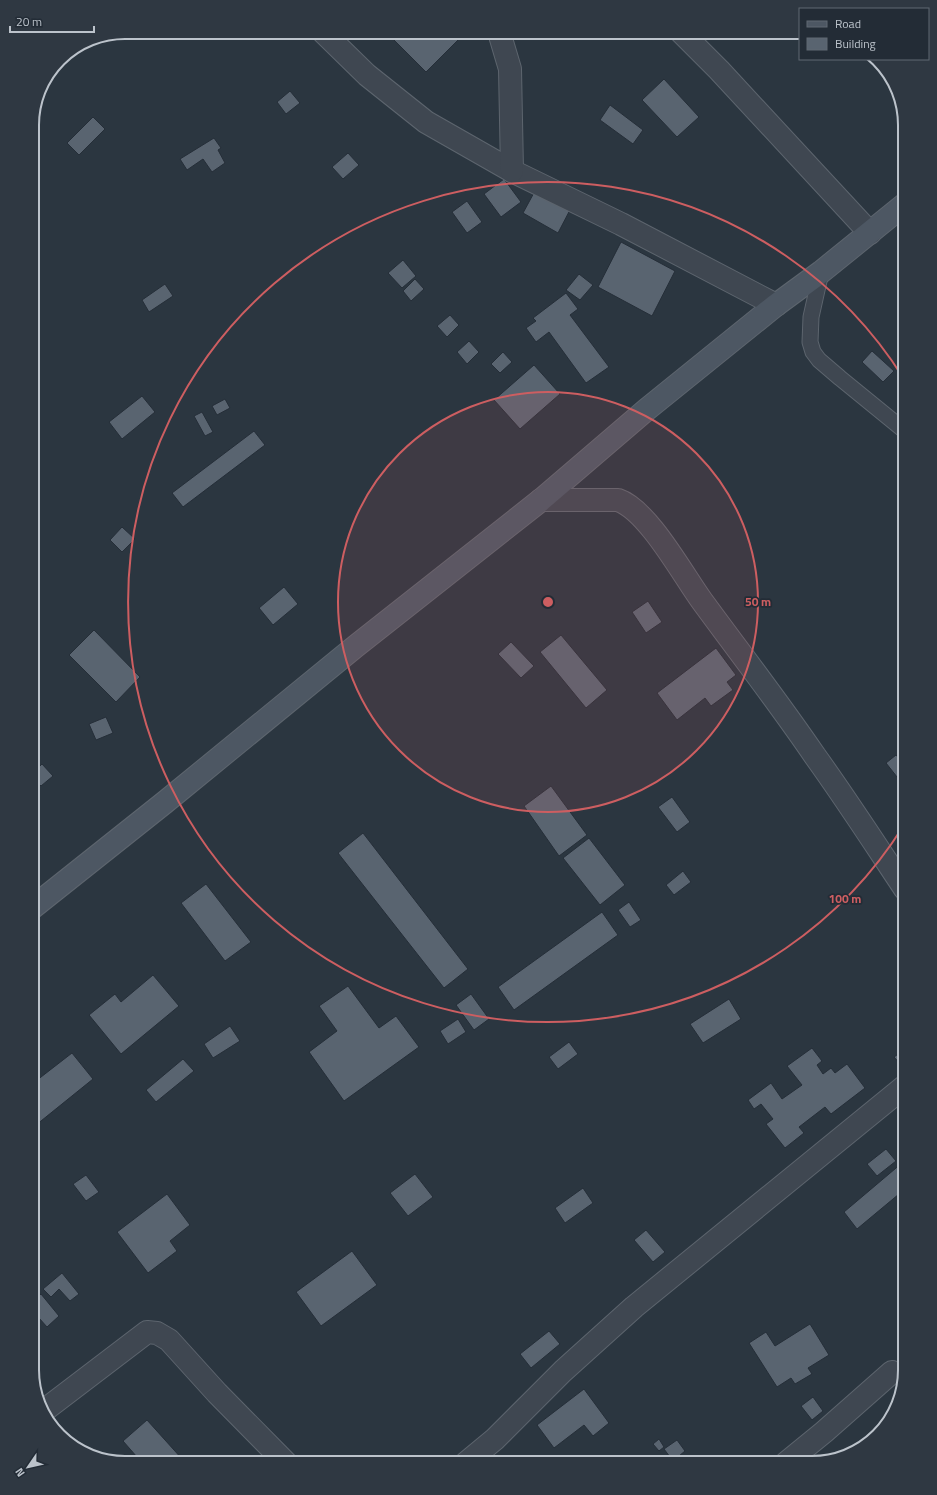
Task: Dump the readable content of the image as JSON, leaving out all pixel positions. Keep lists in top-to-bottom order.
{
  "legend": ["Road", "Building"],
  "scale_bar": "20 m",
  "north": "bottom left",
  "rings": ["50 m", "100 m"]
}
